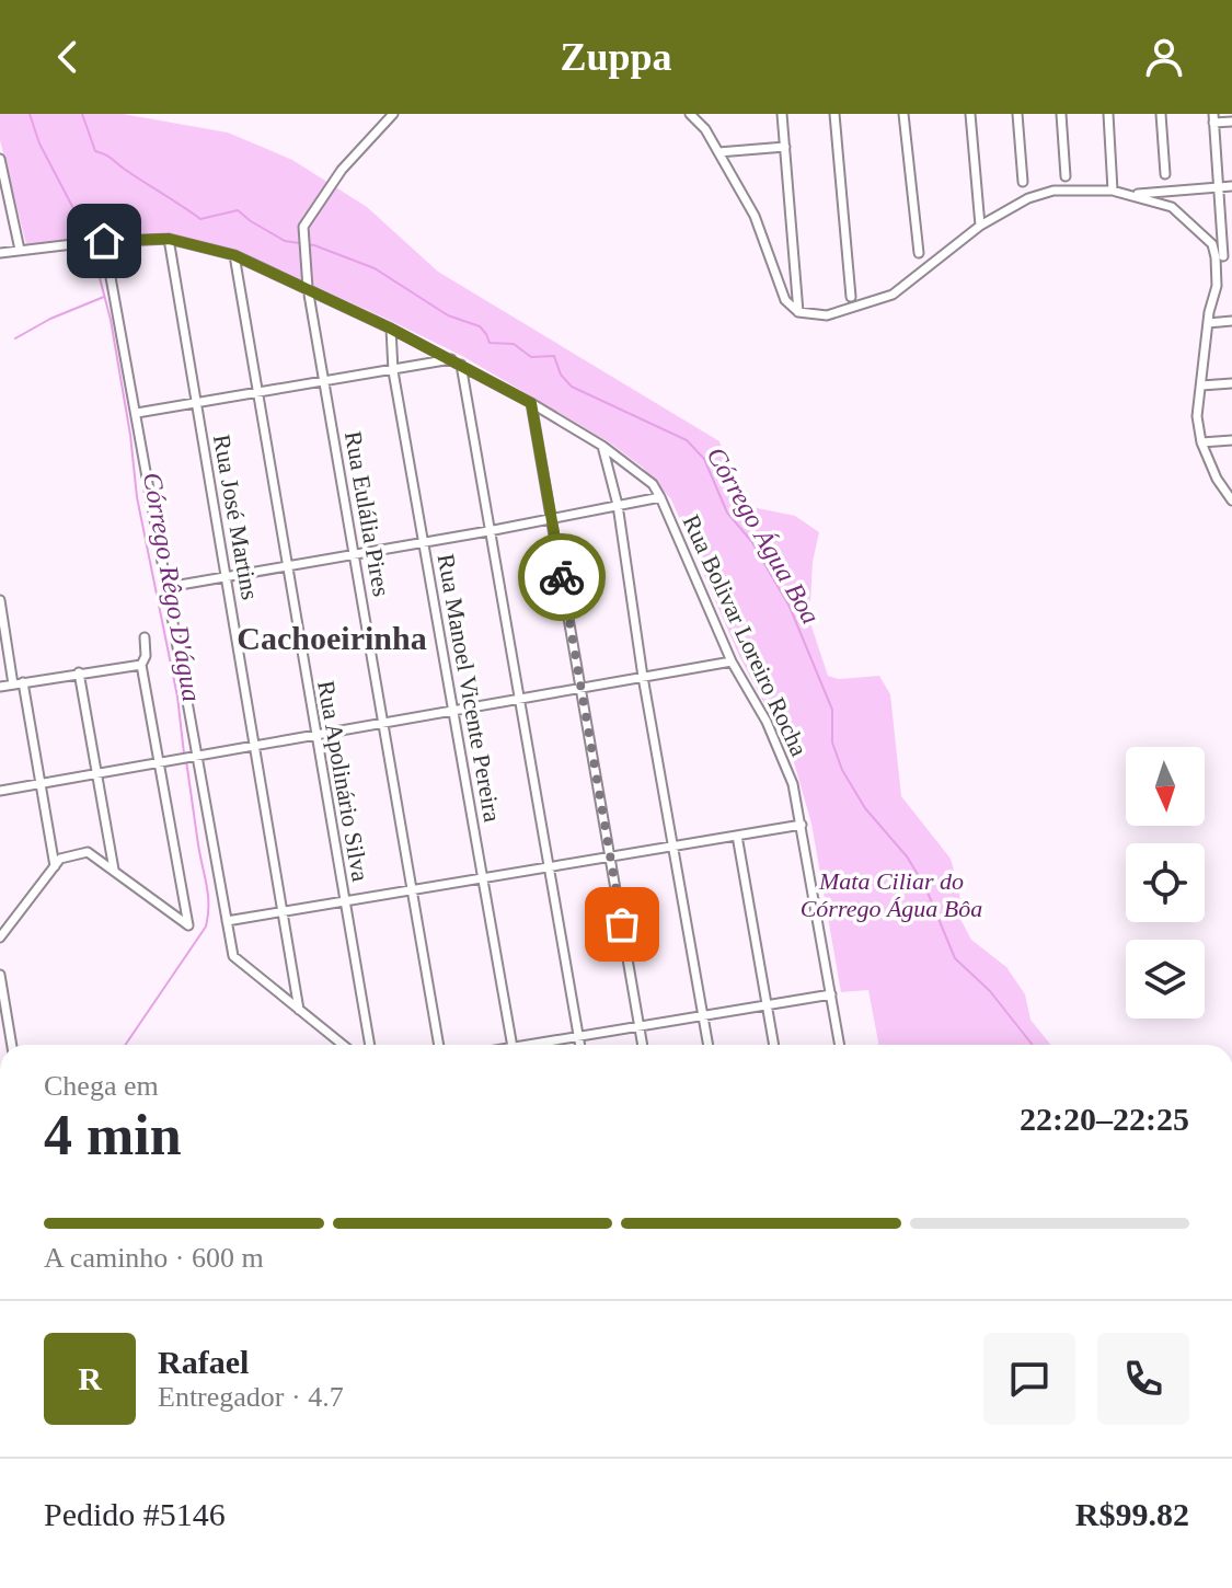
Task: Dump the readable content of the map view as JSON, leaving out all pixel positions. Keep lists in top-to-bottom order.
{
  "streets": {
    "street": [
      "Rua Eulália Pires",
      "Rua José Martins",
      "Rua Bolivar Loreiro Rocha",
      "Rua Manoel Vicente Pereira",
      "Rua Apolinário Silva"
    ]
  },
  "crossings": [
    ["Rua Eulália Pires", "Rua Bolivar Loreiro Rocha"],
    ["Rua José Martins", "Rua Bolivar Loreiro Rocha"],
    ["Rua Bolivar Loreiro Rocha", "Rua Manoel Vicente Pereira"],
    ["Rua Bolivar Loreiro Rocha", "Rua Apolinário Silva"]
  ],
  "districts": ["Cachoeirinha"],
  "water": ["Córrego Água Boa", "Córrego Rêgo D'água"],
  "parks": ["Mata Ciliar do Córrego Água Bôa"],
  "north": "bottom",
  "page": {
    "header": "Zuppa",
    "heading": ["4 min", "Chega em", "22:20–22:25"],
    "panel": [
      "Rafael",
      "Entregador · 4.7",
      "Pedido #5146",
      "R$99.82"
    ],
    "bar": "A caminho · 600 m",
    "round": "R"
  }
}
